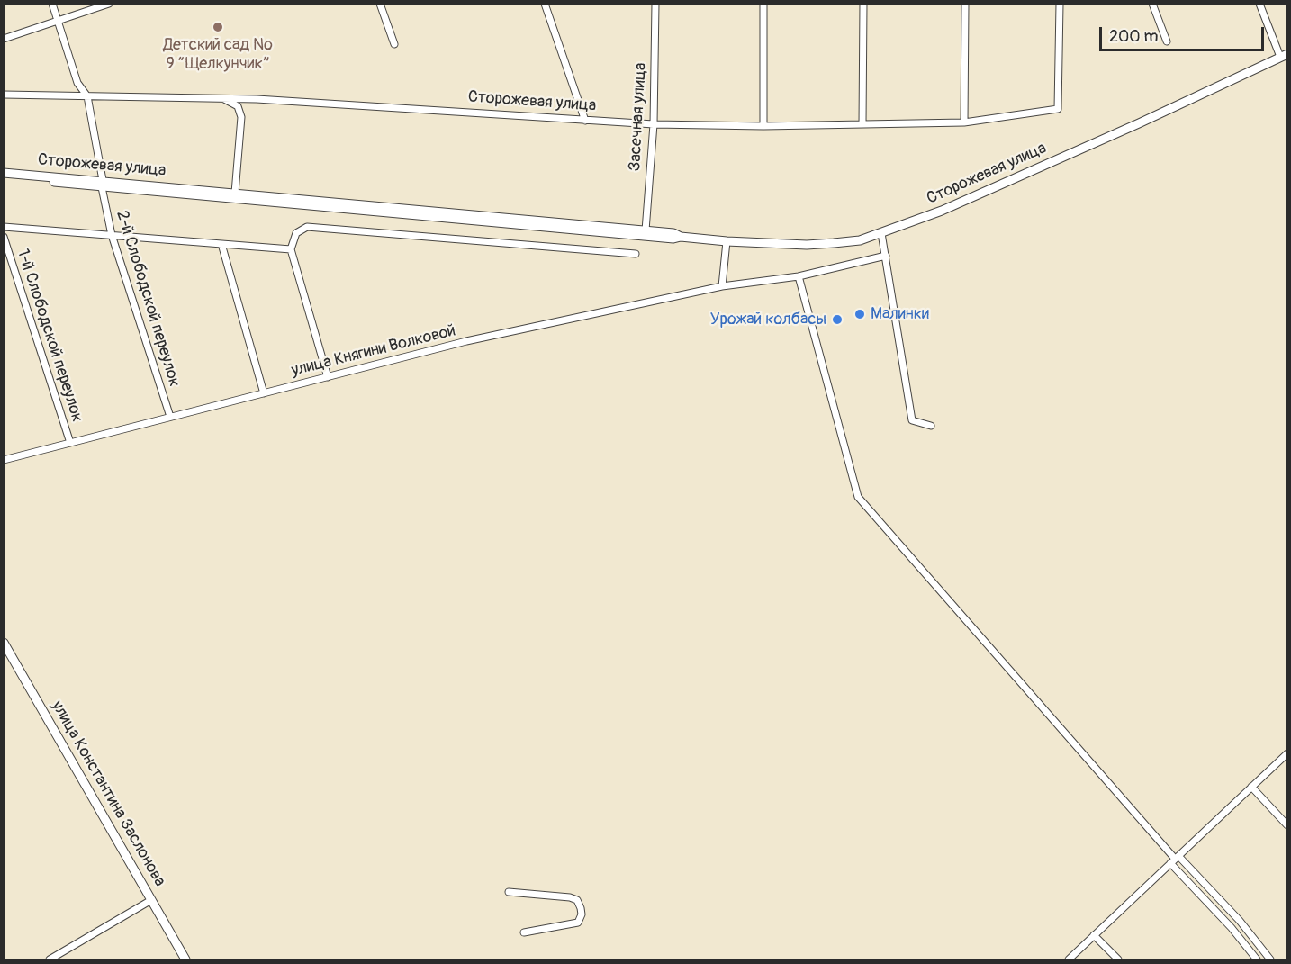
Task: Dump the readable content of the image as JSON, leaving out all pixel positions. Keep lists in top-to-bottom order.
{
  "streets": {
    "main road": ["Сторожевая улица", "улица Константина Заслонова"],
    "street": [
      "Засечная улица",
      "2-й Слободской переулок",
      "1-й Слободской переулок",
      "улица Княгини Волковой"
    ]
  },
  "crossings": [
    ["Сторожевая улица", "Засечная улица"],
    ["Сторожевая улица", "2-й Слободской переулок"],
    ["2-й Слободской переулок", "улица Княгини Волковой"],
    ["1-й Слободской переулок", "улица Княгини Волковой"]
  ],
  "places": ["Детский сад № 9 “Щелкунчик”", "Малинки", "Урожай колбасы"],
  "scale_bar": "200 m"
}
